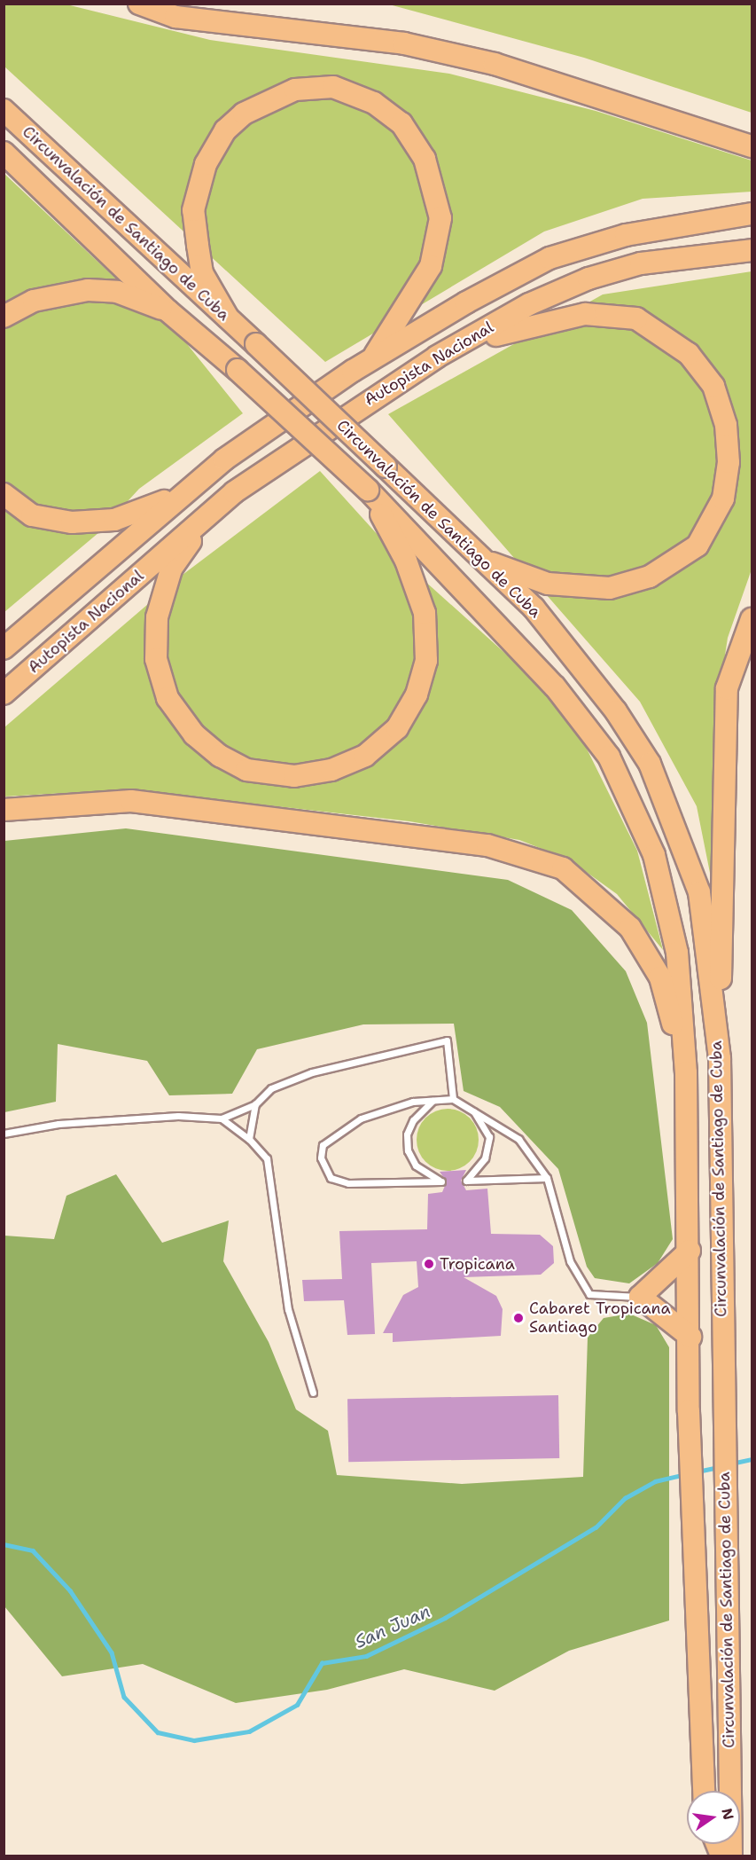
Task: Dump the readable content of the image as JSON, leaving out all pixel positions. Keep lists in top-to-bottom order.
{
  "streets": {
    "highway": ["Circunvalación de Santiago de Cuba", "Autopista Nacional"]
  },
  "water": ["San Juan"],
  "places": ["Tropicana", "Cabaret Tropicana Santiago"],
  "north": "right"
}
